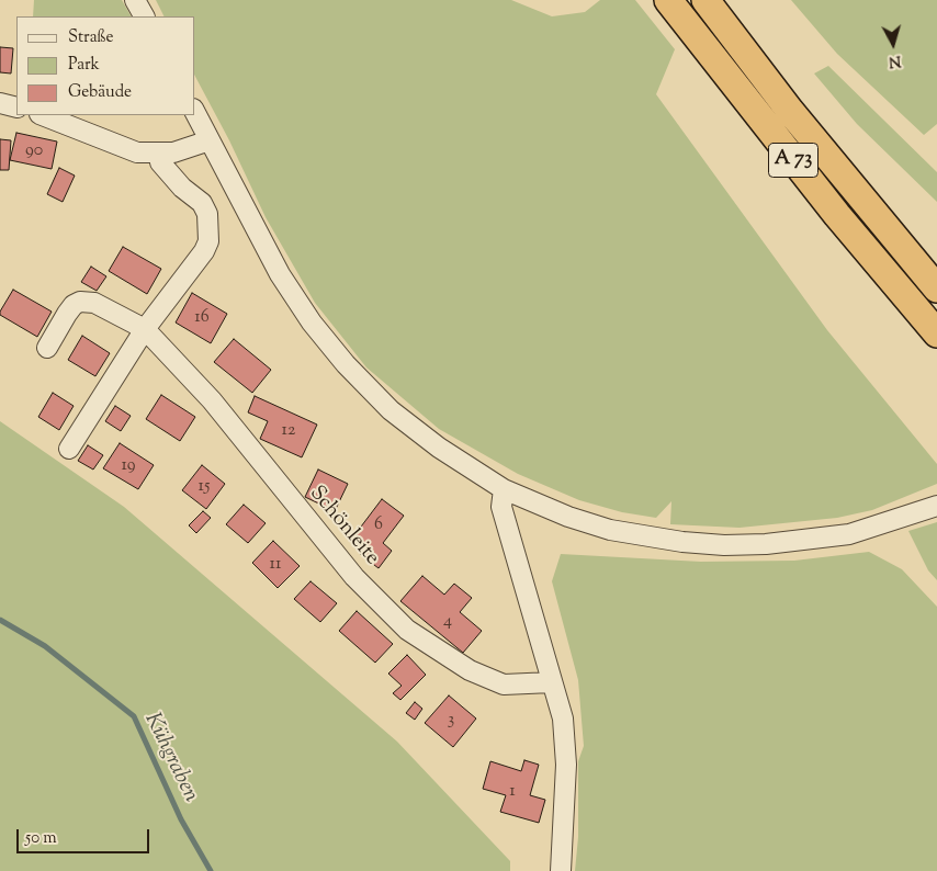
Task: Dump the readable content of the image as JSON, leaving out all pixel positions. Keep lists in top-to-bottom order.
{
  "streets": {
    "highway": ["A 73"],
    "street": ["Schönleite"]
  },
  "water": ["Kühgraben"],
  "house_numbers": [
    "90",
    "16",
    "12",
    "19",
    "15",
    "6",
    "11",
    "4",
    "3",
    "1"
  ],
  "legend": ["Straße", "Park", "Gebäude"],
  "scale_bar": "50 m",
  "north": "bottom"
}
